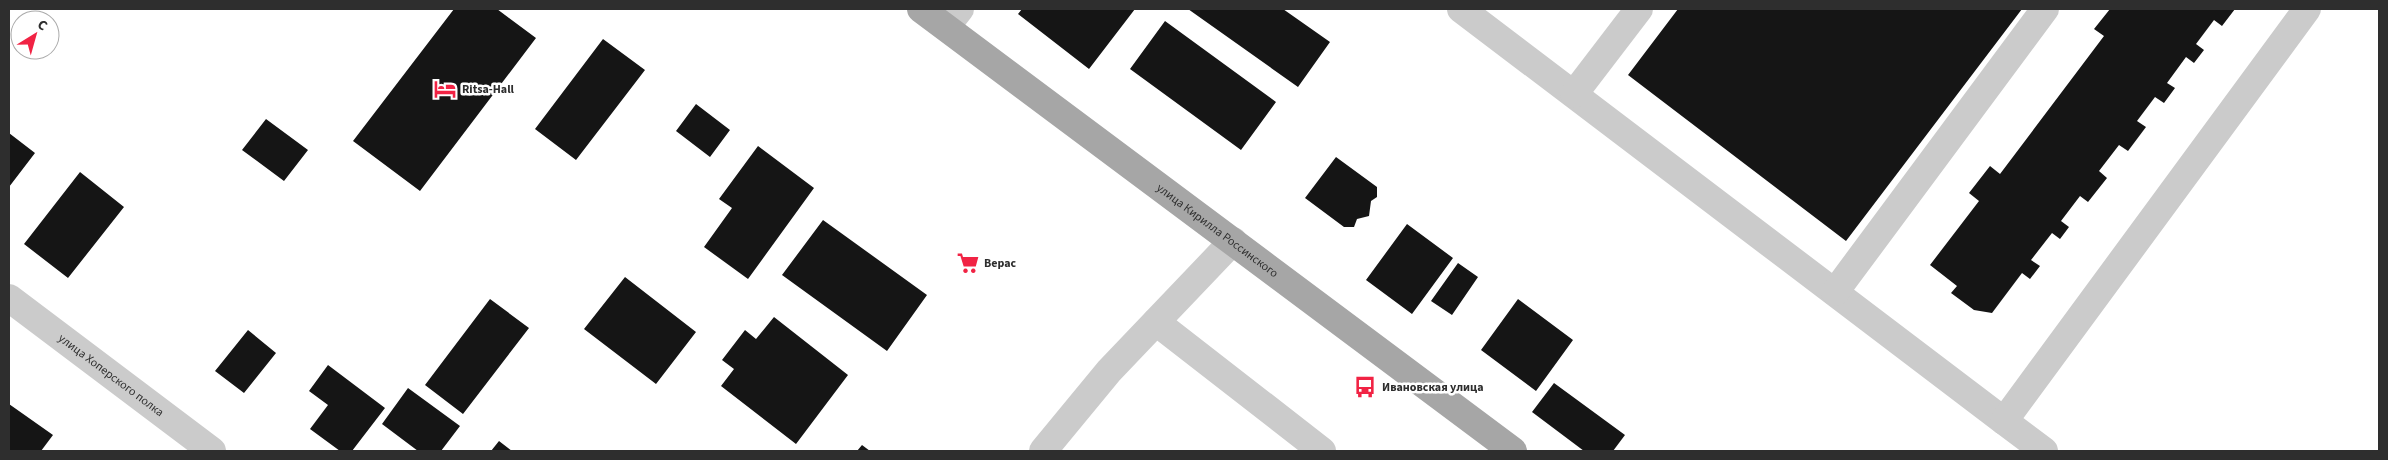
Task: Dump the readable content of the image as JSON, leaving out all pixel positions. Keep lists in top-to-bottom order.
{
  "streets": {
    "main road": ["улица Кирилла Россинского"],
    "street": ["улица Хоперского полка"]
  },
  "places": {
    "hotel": ["Ritsa-Hall"],
    "supermarket": ["Верас"],
    "bus stop": ["Ивановская улица"]
  },
  "north": "top right"
}
